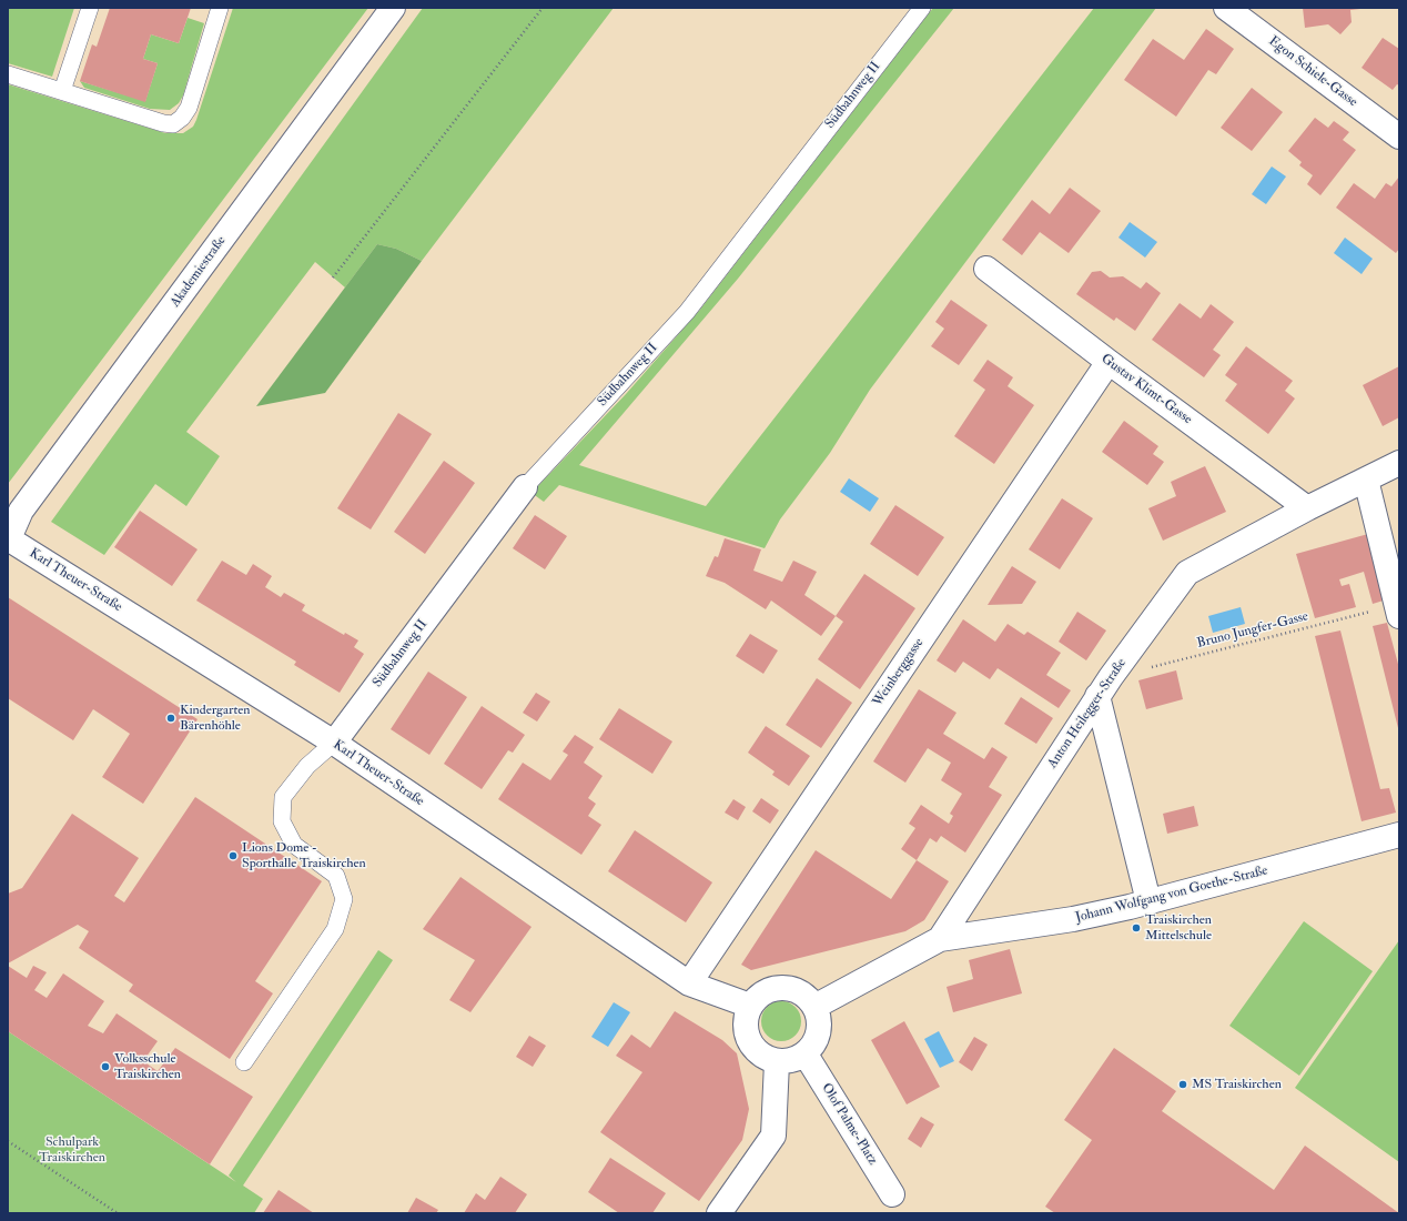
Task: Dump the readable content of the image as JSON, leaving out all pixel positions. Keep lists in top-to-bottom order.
{
  "streets": {
    "street": [
      "Egon Schiele-Gasse",
      "Südbahnweg II",
      "Akademiestraße",
      "Gustav Klimt-Gasse",
      "Karl Theuer-Straße",
      "Weinberggasse",
      "Anton Heilegger-Straße",
      "Johann Wolfgang von Goethe-Straße",
      "Olof Palme-Platz"
    ],
    "path": ["Bruno Jungfer-Gasse"]
  },
  "crossings": [
    ["Südbahnweg II", "Karl Theuer-Straße"],
    ["Akademiestraße", "Karl Theuer-Straße"],
    ["Gustav Klimt-Gasse", "Weinberggasse"],
    ["Gustav Klimt-Gasse", "Anton Heilegger-Straße"],
    ["Karl Theuer-Straße", "Weinberggasse"],
    ["Karl Theuer-Straße", "Anton Heilegger-Straße"],
    ["Karl Theuer-Straße", "Olof Palme-Platz"],
    ["Bruno Jungfer-Gasse", "Anton Heilegger-Straße"],
    ["Anton Heilegger-Straße", "Johann Wolfgang von Goethe-Straße"],
    ["Anton Heilegger-Straße", "Olof Palme-Platz"]
  ],
  "parks": ["Schulpark Traiskirchen"],
  "places": [
    "Kindergarten Bärenhöhle",
    "Lions Dome - Sporthalle Traiskirchen",
    "Traiskirchen Mittelschule",
    "Volksschule Traiskirchen",
    "MS Traiskirchen"
  ]
}
